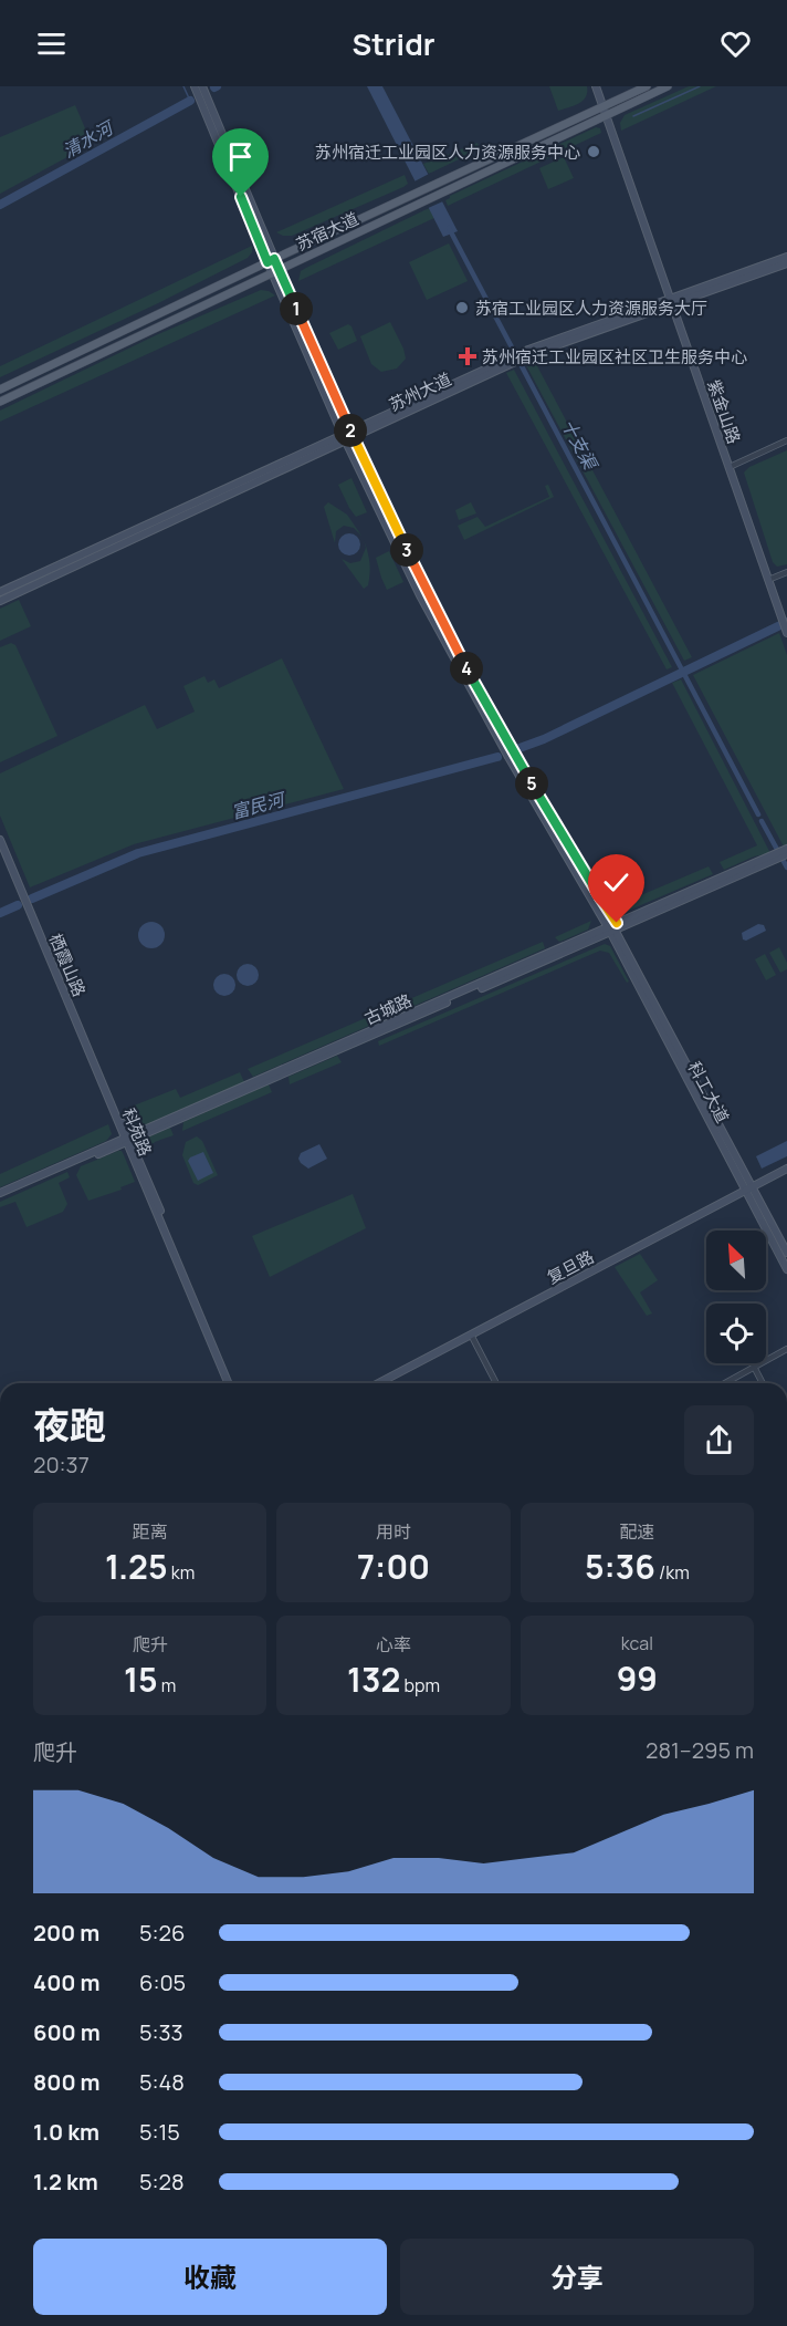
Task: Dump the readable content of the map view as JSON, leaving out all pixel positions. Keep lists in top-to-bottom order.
{
  "streets": {
    "main road": ["苏宿大道"],
    "street": [
      "苏州大道",
      "紫金山路",
      "栖霞山路",
      "古城路",
      "科工大道",
      "科苑路",
      "复旦路"
    ]
  },
  "crossings": [
    ["苏宿大道", "紫金山路"],
    ["苏宿大道", "科工大道"],
    ["苏州大道", "紫金山路"],
    ["苏州大道", "科工大道"],
    ["栖霞山路", "科苑路"],
    ["古城路", "科工大道"],
    ["古城路", "科苑路"],
    ["科工大道", "复旦路"]
  ],
  "water": ["清水河", "十支渠", "富民河"],
  "places": {
    "other": ["苏州宿迁工业园区人力资源服务中心", "苏宿工业园区人力资源服务大厅"],
    "health": ["苏州宿迁工业园区社区卫生服务中心"]
  },
  "north": "top left",
  "page": {
    "header": "Stridr",
    "pins": [
      "1",
      "2",
      "3",
      "4",
      "5"
    ],
    "heading": ["夜跑", "20:37"],
    "stats": [
      ["距离", "1.25 km"],
      ["用时", "7:00"],
      ["配速", "5:36 /km"],
      ["爬升", "15 m"],
      ["心率", "132 bpm"],
      ["kcal", "99"]
    ],
    "chart": ["爬升", "281–295 m"],
    "list": [
      {
        "name": "200 m",
        "note": "5:26"
      },
      {
        "name": "400 m",
        "note": "6:05"
      },
      {
        "name": "600 m",
        "note": "5:33"
      },
      {
        "name": "800 m",
        "note": "5:48"
      },
      {
        "name": "1.0 km",
        "note": "5:15"
      },
      {
        "name": "1.2 km",
        "note": "5:28"
      }
    ],
    "buttons": ["收藏", "分享"]
  }
}
